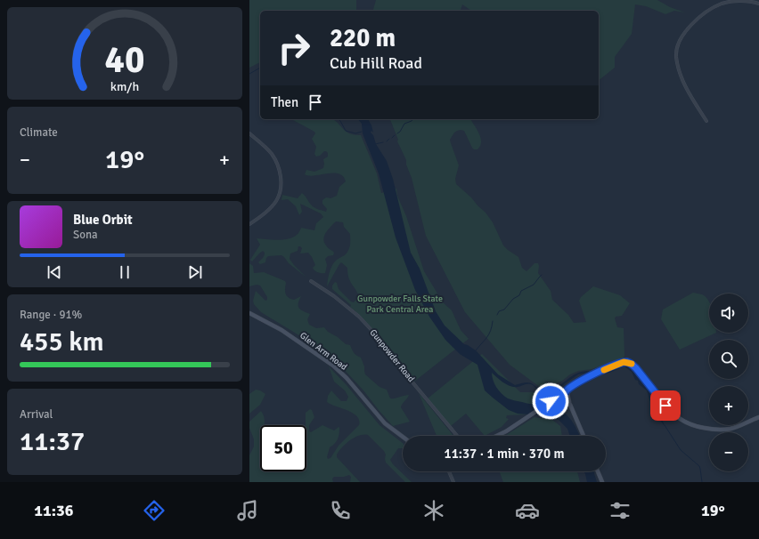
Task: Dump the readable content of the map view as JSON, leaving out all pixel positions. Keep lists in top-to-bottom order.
{
  "streets": {
    "main road": ["Glen Arm Road"],
    "street": ["Gunpowder Road"]
  },
  "parks": ["Gunpowder Falls State Park Central Area"],
  "page": {
    "turn": ["220 m", "Cub Hill Road"],
    "then": "Then",
    "tile": [
      "Climate",
      ["Range · 91%", "455 km"],
      ["Arrival", "11:37"]
    ],
    "heat": ["−", "19°", "+"],
    "song": ["Blue Orbit", "Sona"],
    "map_buttons": ["+", "−"],
    "limit": "50",
    "trip": "11:37 · 1 min · 370 m",
    "tabs": ["11:36", "19°"],
    "gauge": ["40", "km/h"]
  }
}
